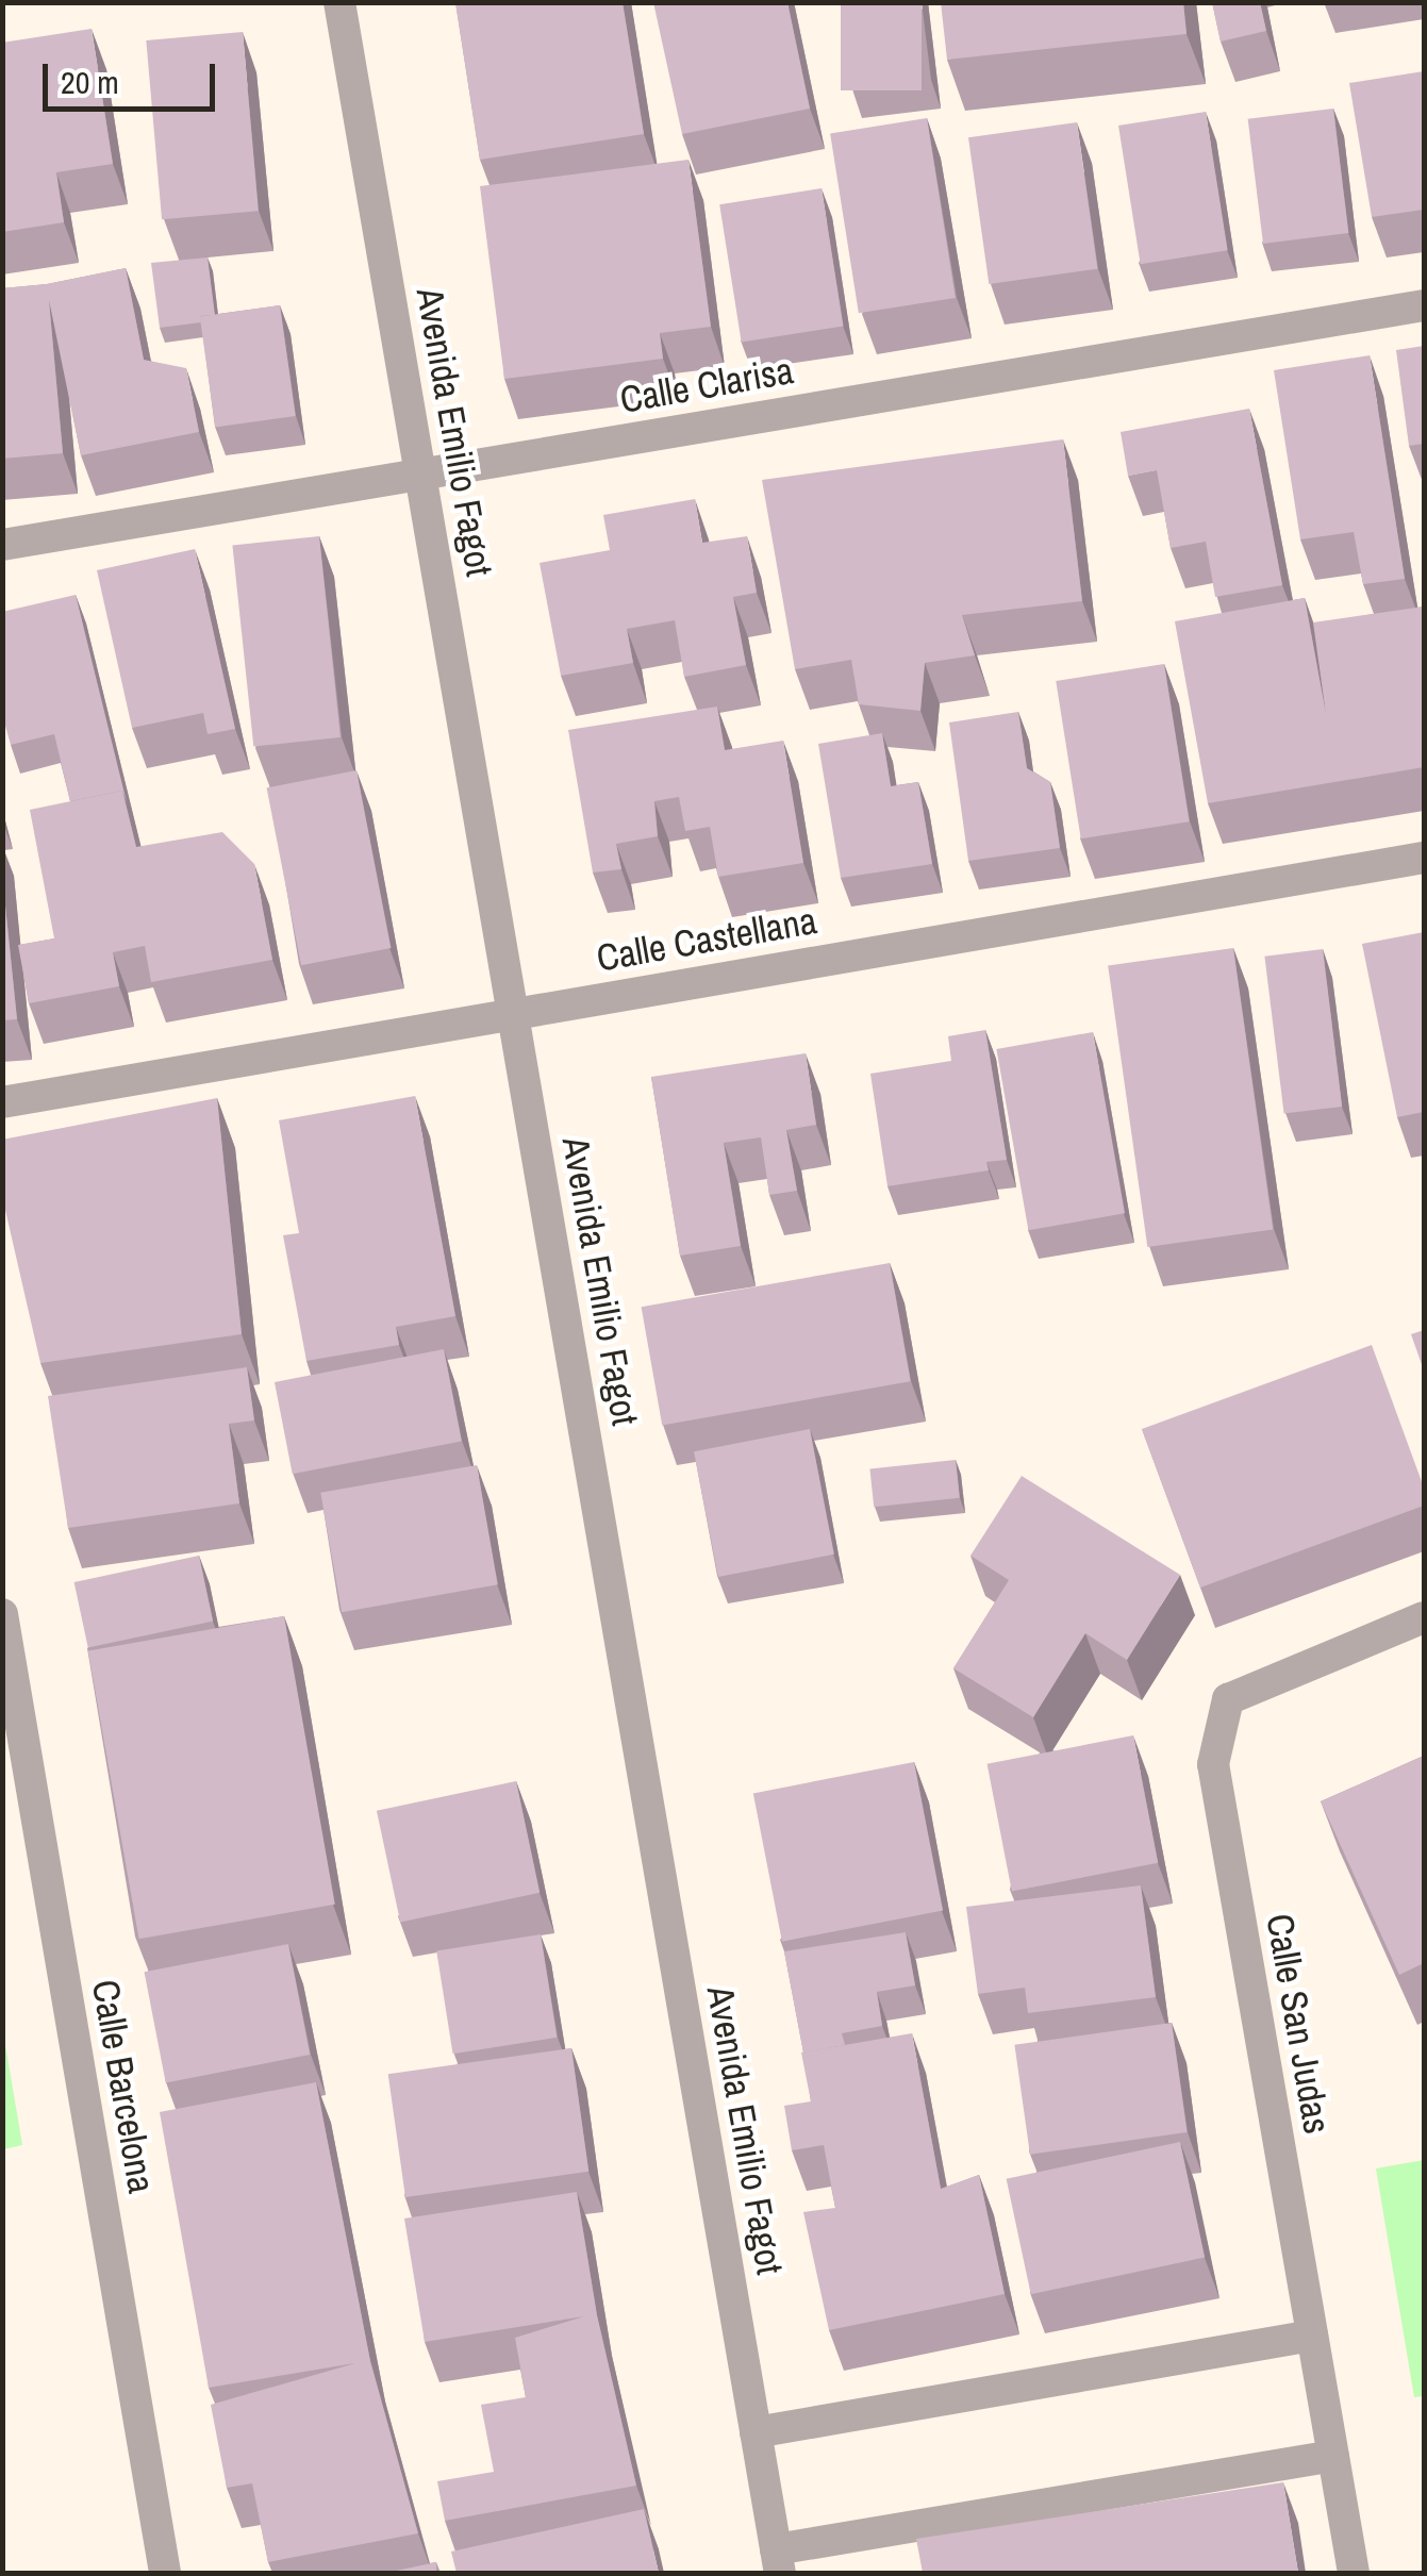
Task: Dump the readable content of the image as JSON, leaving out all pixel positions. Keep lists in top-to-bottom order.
{
  "streets": {
    "street": [
      "Calle Clarisa",
      "Avenida Emilio Fagot",
      "Calle Castellana",
      "Calle San Judas",
      "Calle Barcelona"
    ]
  },
  "crossings": [
    ["Calle Clarisa", "Avenida Emilio Fagot"],
    ["Avenida Emilio Fagot", "Calle Castellana"]
  ],
  "scale_bar": "20 m"
}
